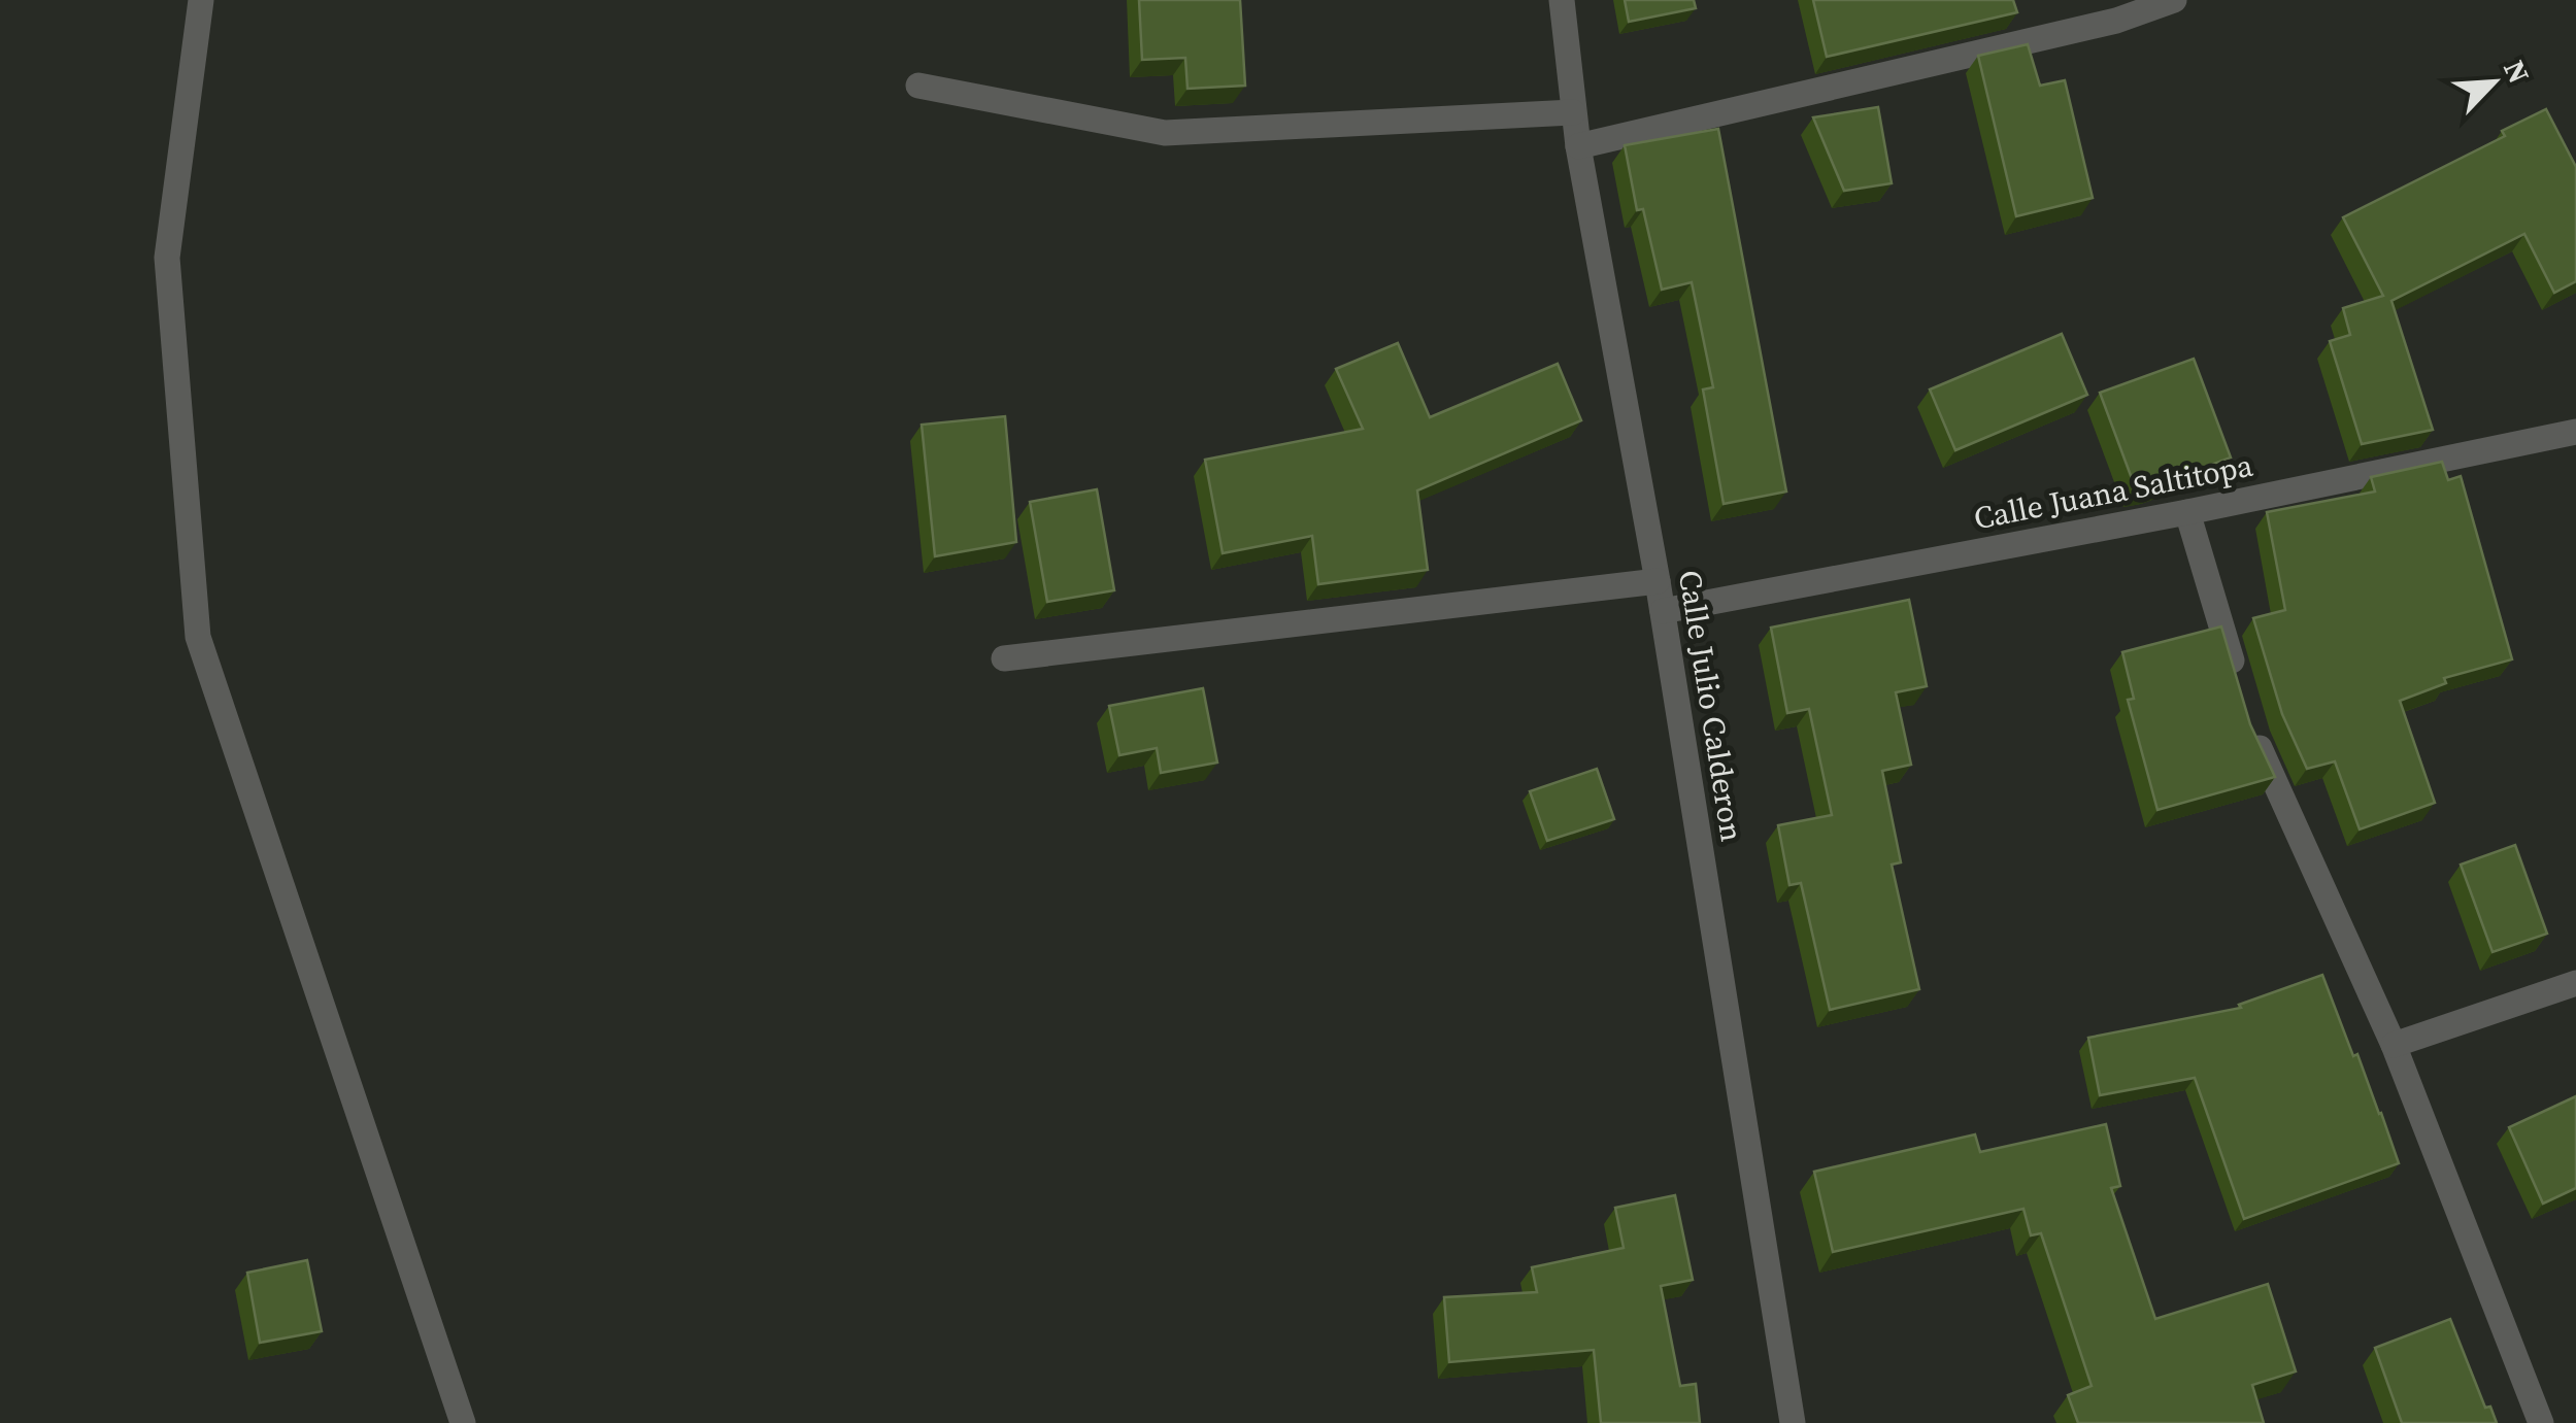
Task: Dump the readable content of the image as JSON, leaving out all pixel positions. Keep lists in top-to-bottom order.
{
  "streets": {
    "street": ["Calle Juana Saltitopa", "Calle Julio Calderon"]
  },
  "crossings": [
    ["Calle Juana Saltitopa", "Calle Julio Calderon"]
  ],
  "north": "top right"
}
